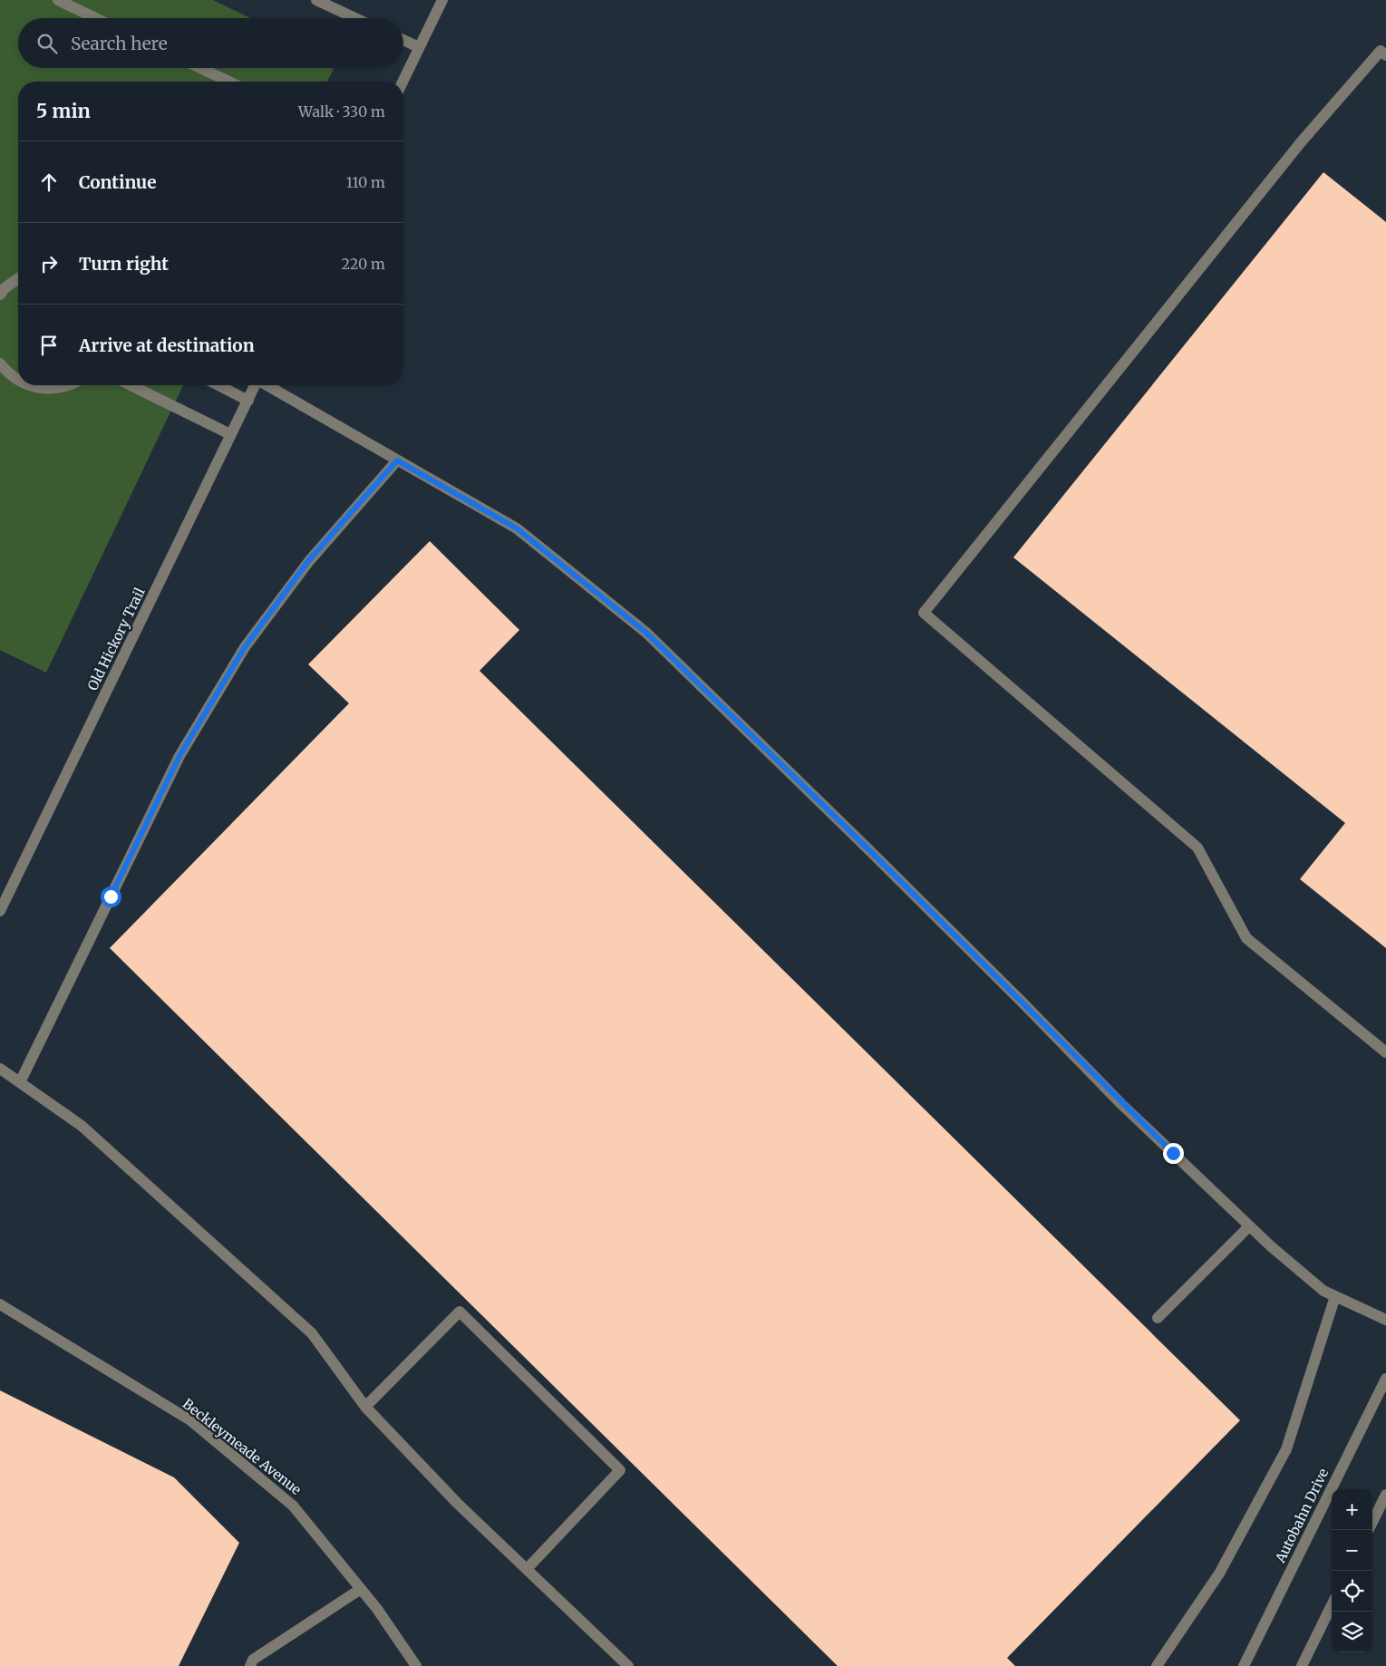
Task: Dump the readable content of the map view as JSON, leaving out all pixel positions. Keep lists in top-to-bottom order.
{
  "streets": {
    "street": ["Old Hickory Trail", "Beckleymeade Avenue", "Autobahn Drive"]
  },
  "page": {
    "search": "Search here",
    "heading": ["5 min", "Walk · 330 m"],
    "list": [
      ["Continue", "110 m"],
      ["Turn right", "220 m"],
      "Arrive at destination"
    ],
    "map_buttons": ["+", "−"]
  }
}
